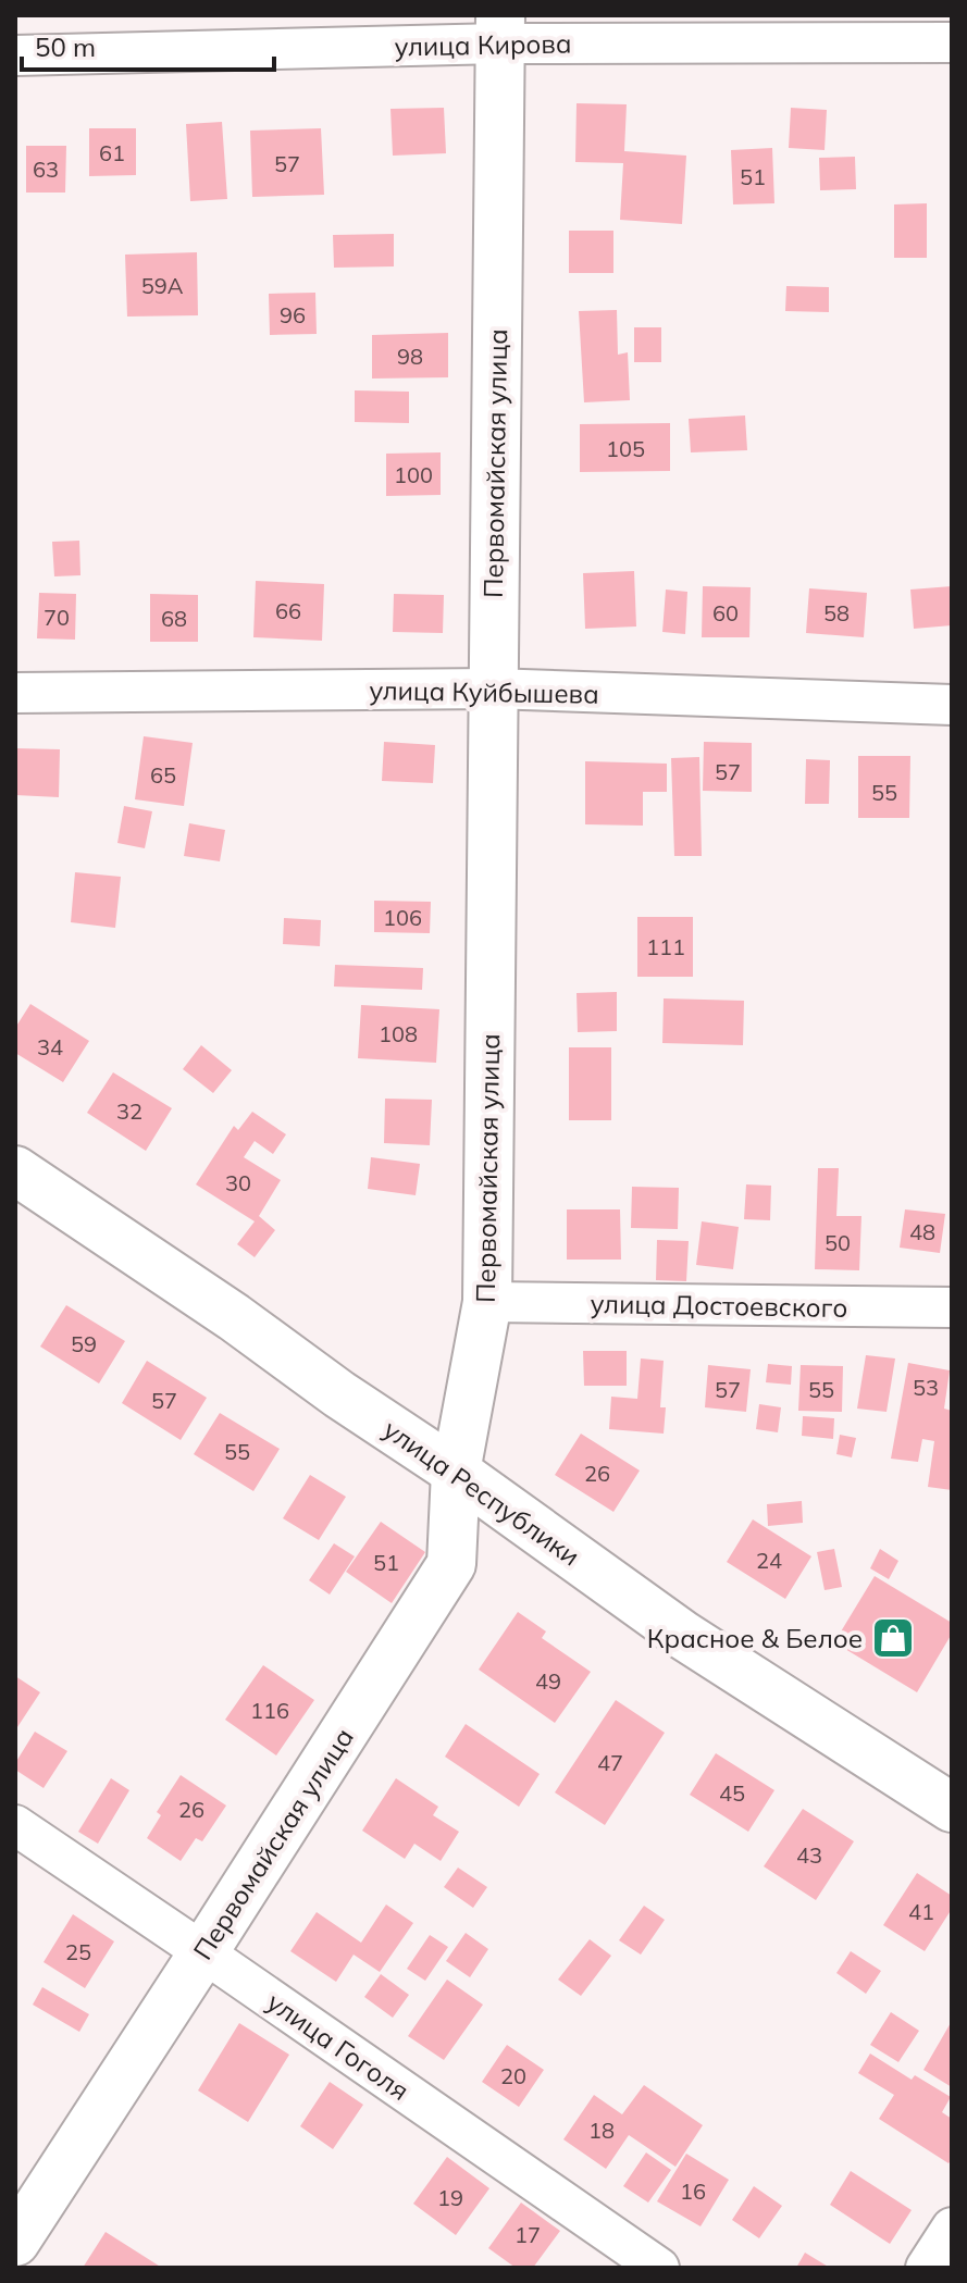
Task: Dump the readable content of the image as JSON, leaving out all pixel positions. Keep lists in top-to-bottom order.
{
  "streets": {
    "street": [
      "улица Кирова",
      "Первомайская улица",
      "улица Куйбышева",
      "улица Достоевского",
      "улица Республики",
      "улица Гоголя"
    ]
  },
  "crossings": [
    ["улица Кирова", "Первомайская улица"],
    ["Первомайская улица", "улица Куйбышева"],
    ["Первомайская улица", "улица Достоевского"],
    ["Первомайская улица", "улица Республики"],
    ["Первомайская улица", "улица Гоголя"]
  ],
  "places": {
    "shop": ["Красное & Белое"]
  },
  "house_numbers": [
    "61",
    "57",
    "63",
    "51",
    "59А",
    "96",
    "98",
    "105",
    "100",
    "66",
    "60",
    "58",
    "70",
    "68",
    "57",
    "65",
    "55",
    "106",
    "111",
    "108",
    "34",
    "32",
    "30",
    "48",
    "50",
    "59",
    "53",
    "57",
    "55",
    "57",
    "55",
    "26",
    "24",
    "51",
    "49",
    "116",
    "47",
    "45",
    "26",
    "43",
    "41",
    "25",
    "20",
    "18",
    "16",
    "19",
    "17"
  ],
  "scale_bar": "50 m"
}
